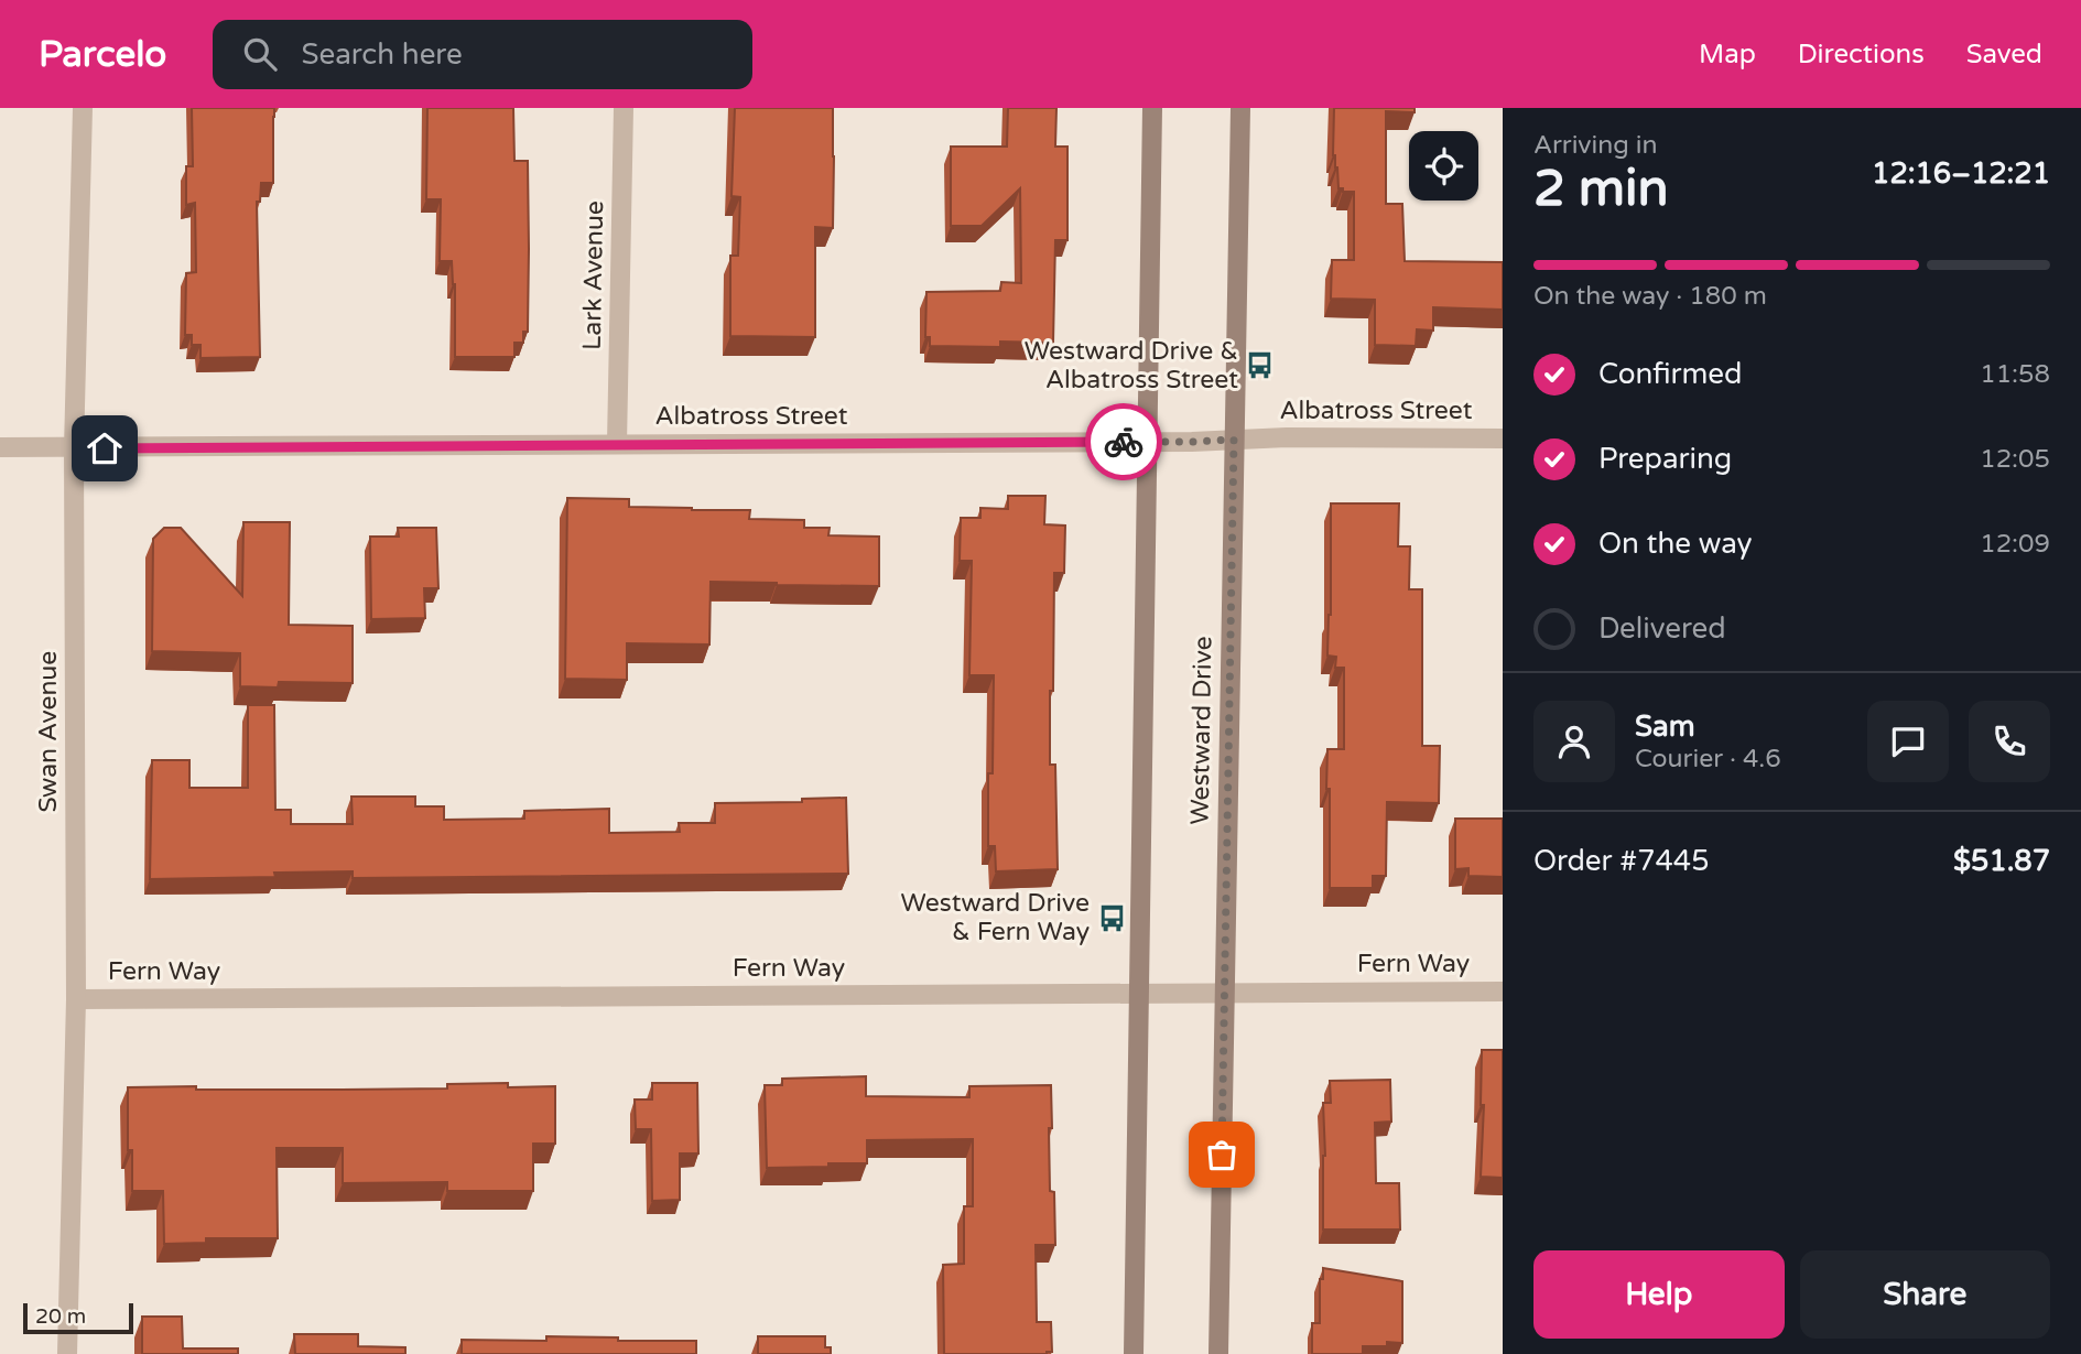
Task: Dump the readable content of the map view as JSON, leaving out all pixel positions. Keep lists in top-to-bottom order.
{
  "streets": {
    "street": [
      "Lark Avenue",
      "Albatross Street",
      "Westward Drive",
      "Swan Avenue",
      "Fern Way"
    ]
  },
  "crossings": [
    ["Lark Avenue", "Albatross Street"],
    ["Albatross Street", "Westward Drive"],
    ["Albatross Street", "Swan Avenue"],
    ["Westward Drive", "Fern Way"],
    ["Swan Avenue", "Fern Way"]
  ],
  "places": {
    "bus stop": ["Westward Drive & Albatross Street", "Westward Drive & Fern Way"]
  },
  "scale_bar": "20 m",
  "page": {
    "header": "Parcelo",
    "search": "Search here",
    "nav": ["Map", "Directions", "Saved"],
    "heading": ["2 min", "Arriving in", "12:16–12:21"],
    "panel": [
      "Sam",
      "Courier · 4.6",
      "Order #7445",
      "$51.87"
    ],
    "bar": "On the way · 180 m",
    "list": [
      ["Confirmed", "11:58"],
      ["Preparing", "12:05"],
      ["On the way", "12:09"],
      "Delivered"
    ],
    "buttons": ["Help", "Share"],
    "scale": "20 m"
  }
}
